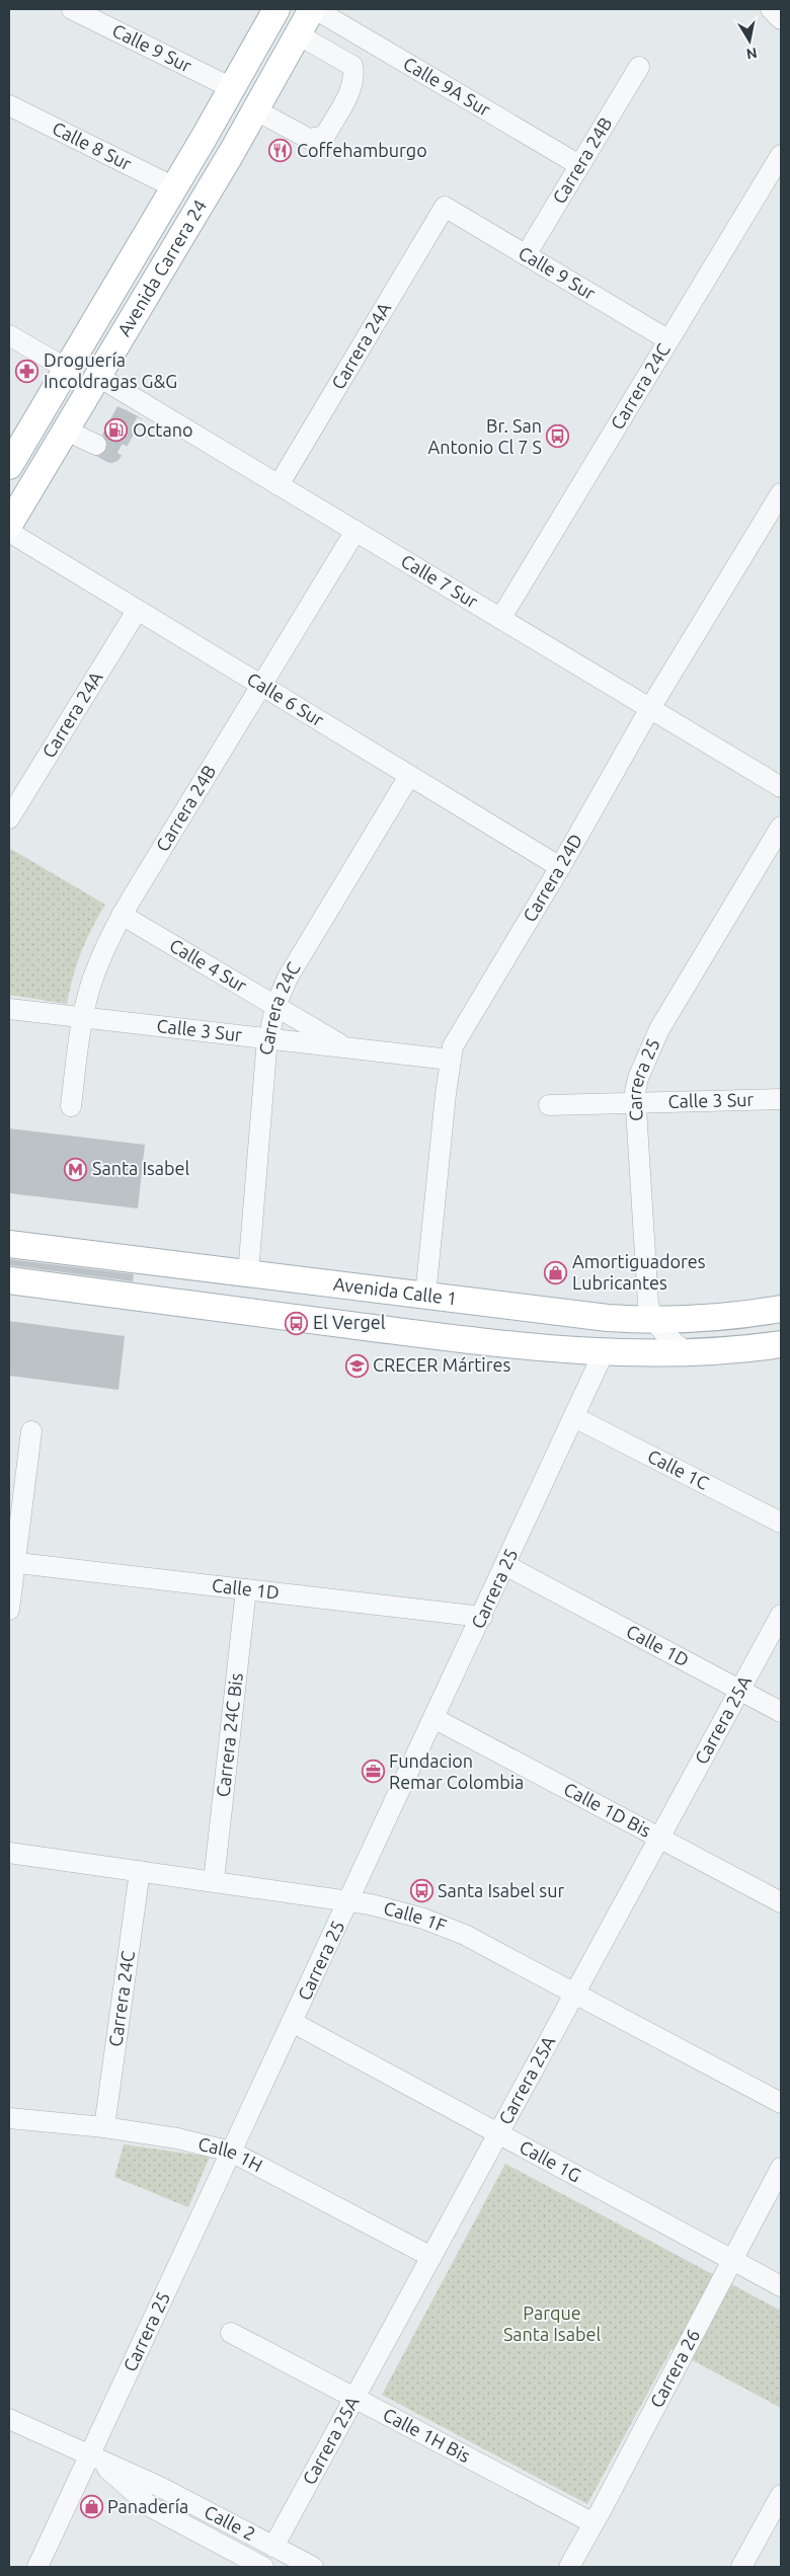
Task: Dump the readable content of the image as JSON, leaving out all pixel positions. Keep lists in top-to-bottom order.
{
  "streets": {
    "main road": ["Avenida Carrera 24", "Avenida Calle 1"],
    "street": [
      "Calle 9 Sur",
      "Calle 9A Sur",
      "Calle 8 Sur",
      "Carrera 24B",
      "Carrera 24A",
      "Carrera 24C",
      "Calle 7 Sur",
      "Calle 6 Sur",
      "Carrera 24D",
      "Calle 4 Sur",
      "Calle 3 Sur",
      "Carrera 25",
      "Calle 1C",
      "Calle 1D",
      "Carrera 25A",
      "Carrera 24C Bis",
      "Calle 1D Bis",
      "Calle 1F",
      "Calle 1H",
      "Calle 1G",
      "Carrera 26",
      "Calle 1H Bis",
      "Calle 2"
    ]
  },
  "crossings": [
    ["Calle 9 Sur", "Carrera 24B"],
    ["Calle 9 Sur", "Avenida Carrera 24"],
    ["Calle 9 Sur", "Carrera 24A"],
    ["Calle 9 Sur", "Carrera 24C"],
    ["Calle 9A Sur", "Carrera 24B"],
    ["Calle 9A Sur", "Avenida Carrera 24"],
    ["Calle 8 Sur", "Avenida Carrera 24"],
    ["Carrera 24B", "Calle 7 Sur"],
    ["Carrera 24B", "Calle 6 Sur"],
    ["Carrera 24B", "Calle 4 Sur"],
    ["Carrera 24B", "Calle 3 Sur"],
    ["Avenida Carrera 24", "Calle 7 Sur"],
    ["Carrera 24A", "Calle 7 Sur"],
    ["Carrera 24A", "Calle 6 Sur"],
    ["Carrera 24C", "Calle 7 Sur"],
    ["Carrera 24C", "Calle 6 Sur"],
    ["Carrera 24C", "Calle 4 Sur"],
    ["Carrera 24C", "Calle 3 Sur"],
    ["Carrera 24C", "Avenida Calle 1"],
    ["Carrera 24C", "Calle 1F"],
    ["Carrera 24C", "Calle 1H"],
    ["Calle 7 Sur", "Carrera 24D"],
    ["Calle 6 Sur", "Carrera 24D"],
    ["Carrera 24D", "Calle 3 Sur"],
    ["Carrera 24D", "Avenida Calle 1"],
    ["Calle 4 Sur", "Calle 3 Sur"],
    ["Calle 3 Sur", "Carrera 25"],
    ["Carrera 25", "Avenida Calle 1"],
    ["Carrera 25", "Calle 1C"],
    ["Carrera 25", "Calle 1D"],
    ["Carrera 25", "Calle 1D Bis"],
    ["Carrera 25", "Calle 1F"],
    ["Carrera 25", "Calle 1H"],
    ["Carrera 25", "Calle 1G"],
    ["Carrera 25", "Calle 2"],
    ["Calle 1D", "Carrera 25A"],
    ["Calle 1D", "Carrera 24C Bis"],
    ["Carrera 25A", "Calle 1D Bis"],
    ["Carrera 25A", "Calle 1F"],
    ["Carrera 25A", "Calle 1H"],
    ["Carrera 25A", "Calle 1G"],
    ["Carrera 25A", "Calle 1H Bis"],
    ["Carrera 25A", "Calle 2"],
    ["Carrera 24C Bis", "Calle 1F"],
    ["Calle 1G", "Carrera 26"],
    ["Carrera 26", "Calle 1H Bis"]
  ],
  "parks": ["Parque Santa Isabel"],
  "places": {
    "restaurant": ["Coffehamburgo"],
    "pharmacy": ["Droguería Incoldragas G&G"],
    "fuel station": ["Octano"],
    "bus stop": ["Br. San Antonio Cl 7 S", "El Vergel", "Santa Isabel sur"],
    "metro station": ["Santa Isabel"],
    "shop": ["Amortiguadores Lubricantes", "Panadería"],
    "school or university": ["CRECER Mártires"],
    "office": ["Fundacion Remar Colombia"]
  },
  "north": "bottom"
}
